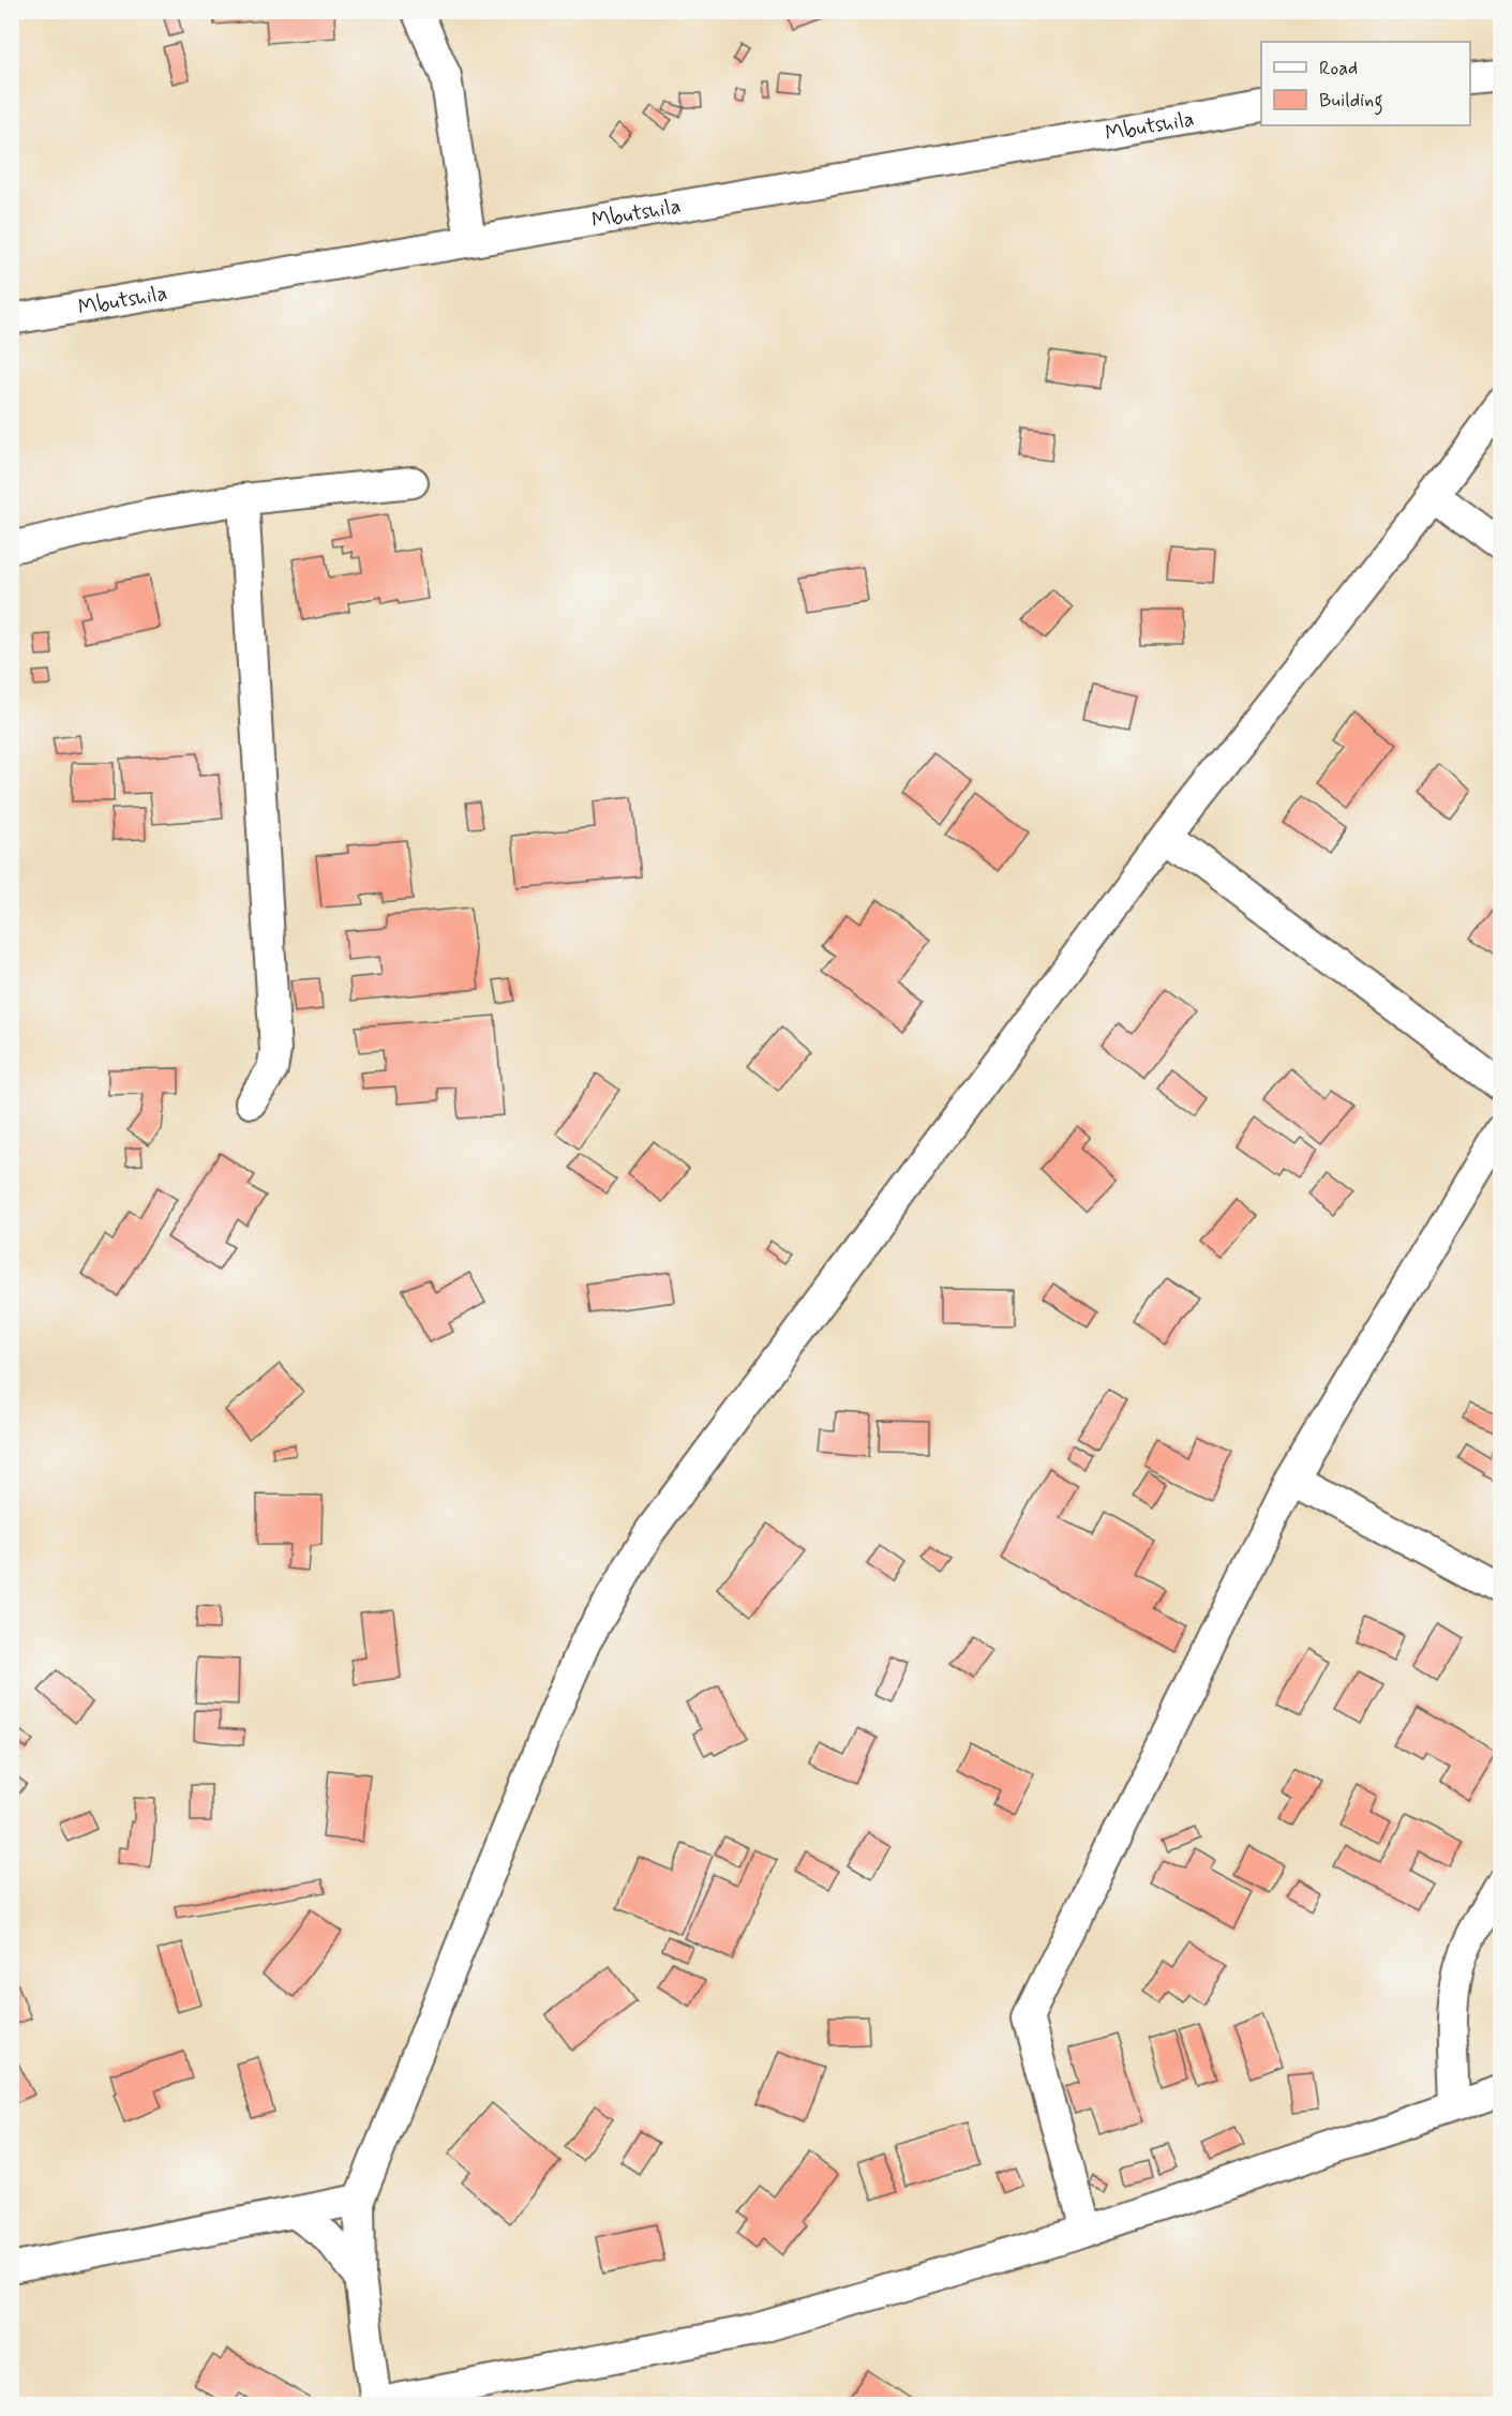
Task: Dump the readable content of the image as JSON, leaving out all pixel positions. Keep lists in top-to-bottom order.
{
  "streets": {
    "street": ["Mbutshila"]
  },
  "legend": ["Road", "Building"]
}
